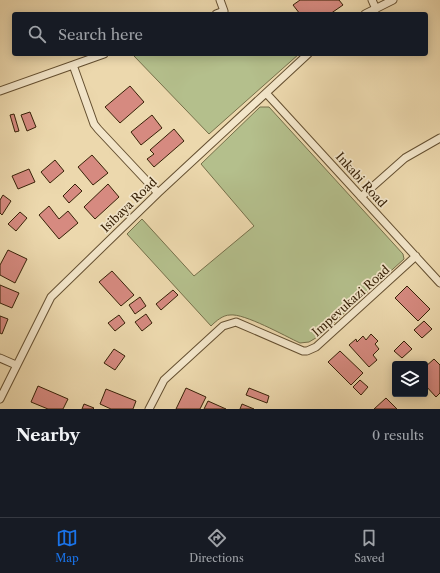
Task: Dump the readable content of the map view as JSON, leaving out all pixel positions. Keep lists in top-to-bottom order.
{
  "streets": {
    "street": ["Inkabi Road", "Isibaya Road", "Impevukazi Road"]
  },
  "crossings": [
    ["Inkabi Road", "Isibaya Road"],
    ["Inkabi Road", "Impevukazi Road"]
  ],
  "page": {
    "search": "Search here",
    "heading": ["Nearby", "0 results"],
    "nav": ["Map", "Directions", "Saved"]
  }
}
